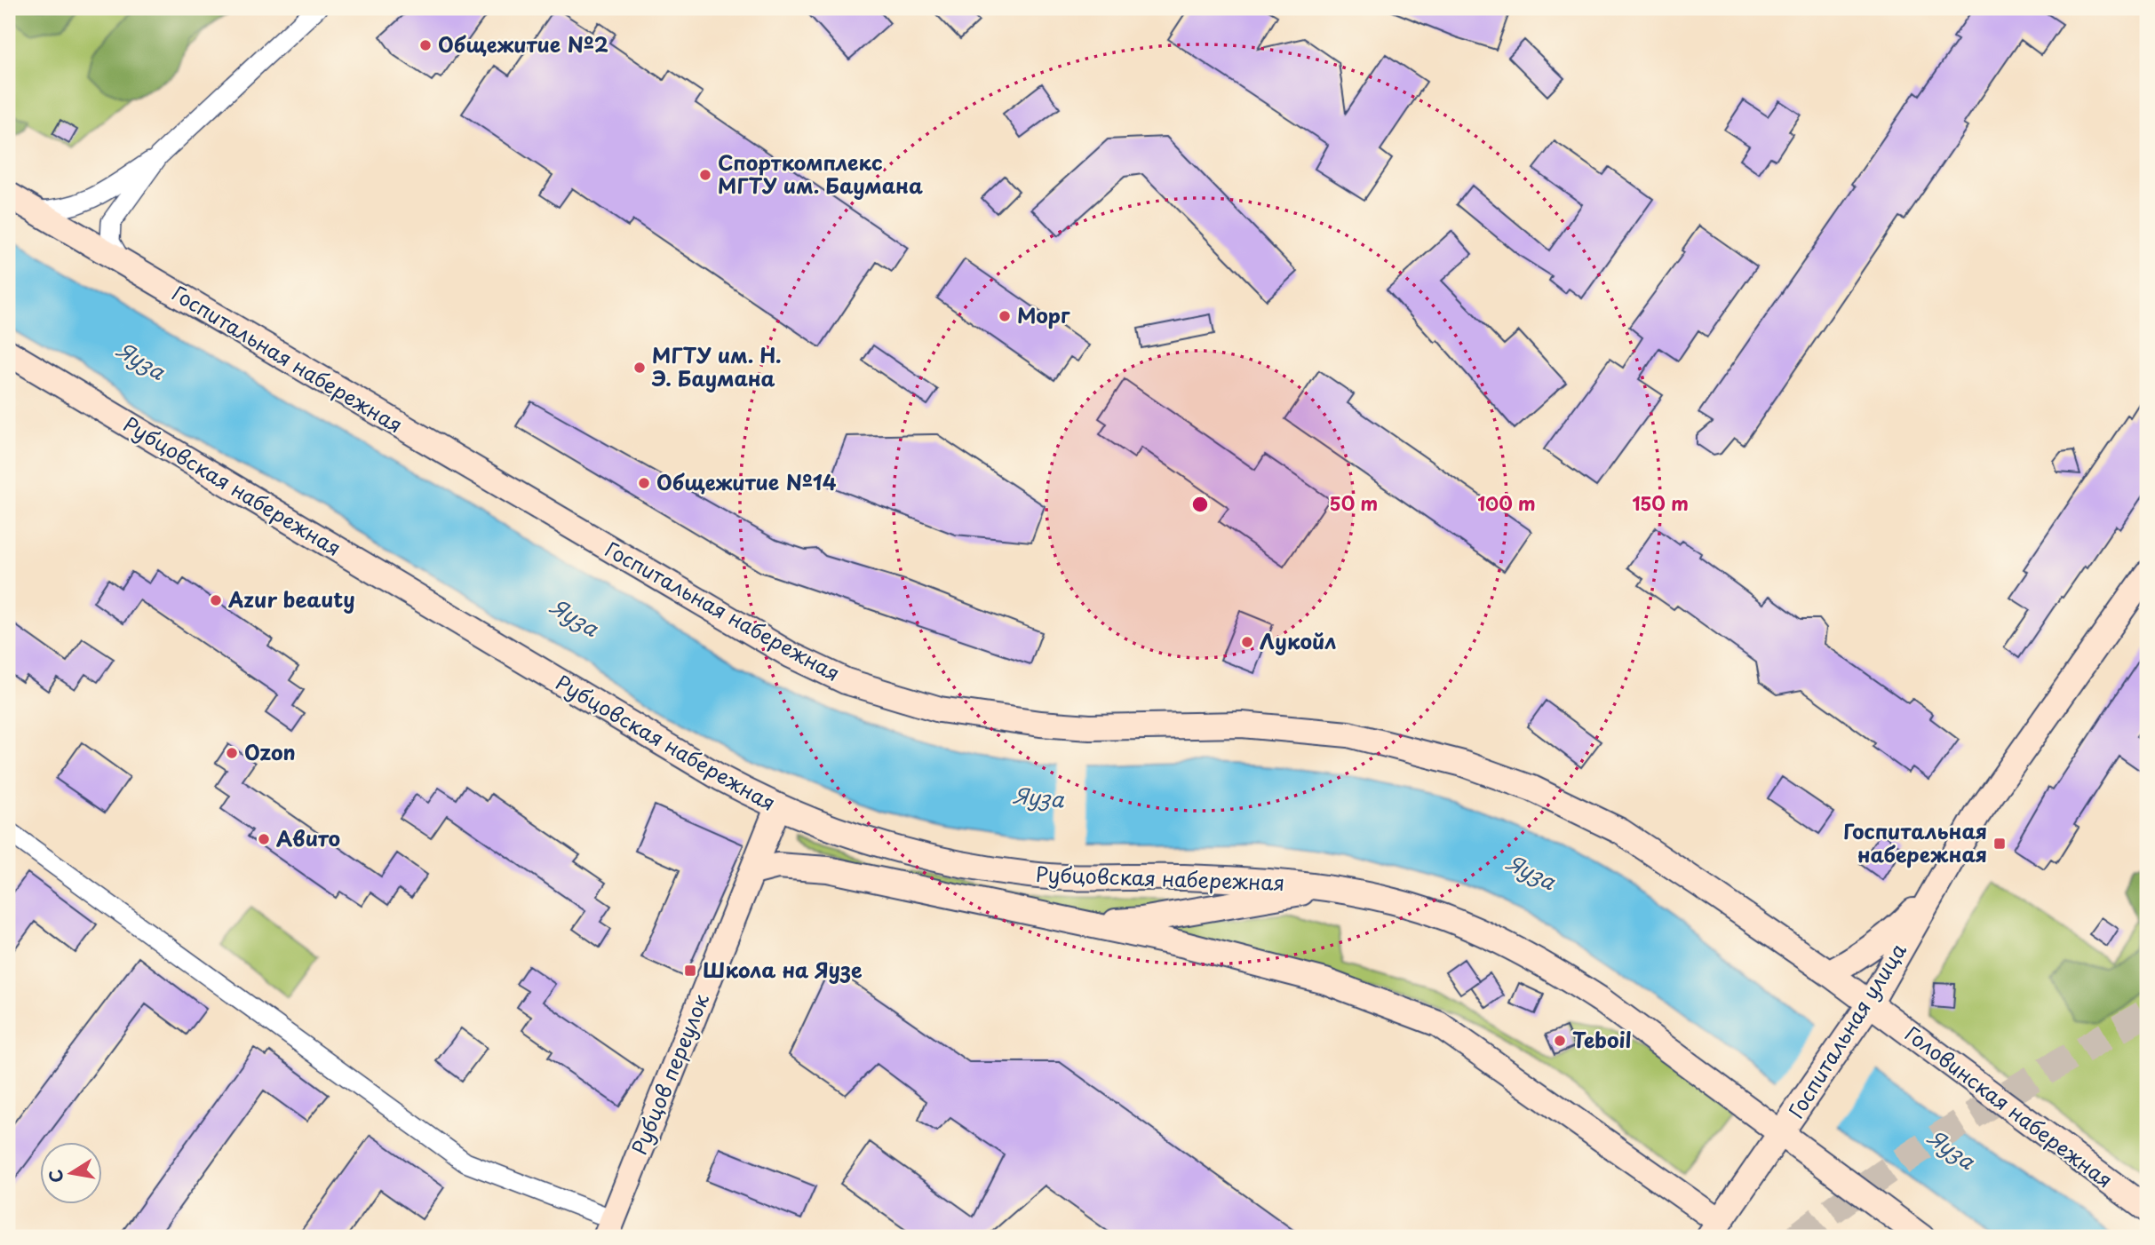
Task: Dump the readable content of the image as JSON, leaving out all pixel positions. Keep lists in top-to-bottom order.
{
  "streets": {
    "main road": [
      "Госпитальная набережная",
      "Рубцовская набережная",
      "Госпитальная улица",
      "Рубцов переулок",
      "Головинская набережная"
    ]
  },
  "crossings": [
    ["Госпитальная набережная", "Госпитальная улица"],
    ["Госпитальная набережная", "Головинская набережная"],
    ["Рубцовская набережная", "Госпитальная улица"],
    ["Рубцовская набережная", "Рубцов переулок"],
    ["Госпитальная улица", "Головинская набережная"]
  ],
  "water": ["Яуза"],
  "places": {
    "other": [
      "Общежитие №2",
      "Спорткомплекс МГТУ им. Баумана",
      "Морг",
      "МГТУ им. Н. Э. Баумана",
      "Общежитие №14",
      "Azur beauty",
      "Лукойл",
      "Ozon",
      "Авито",
      "Teboil"
    ],
    "transit": ["Госпитальная набережная", "Школа на Яузе"]
  },
  "north": "left",
  "rings": ["50 m", "100 m", "150 m"]
}
